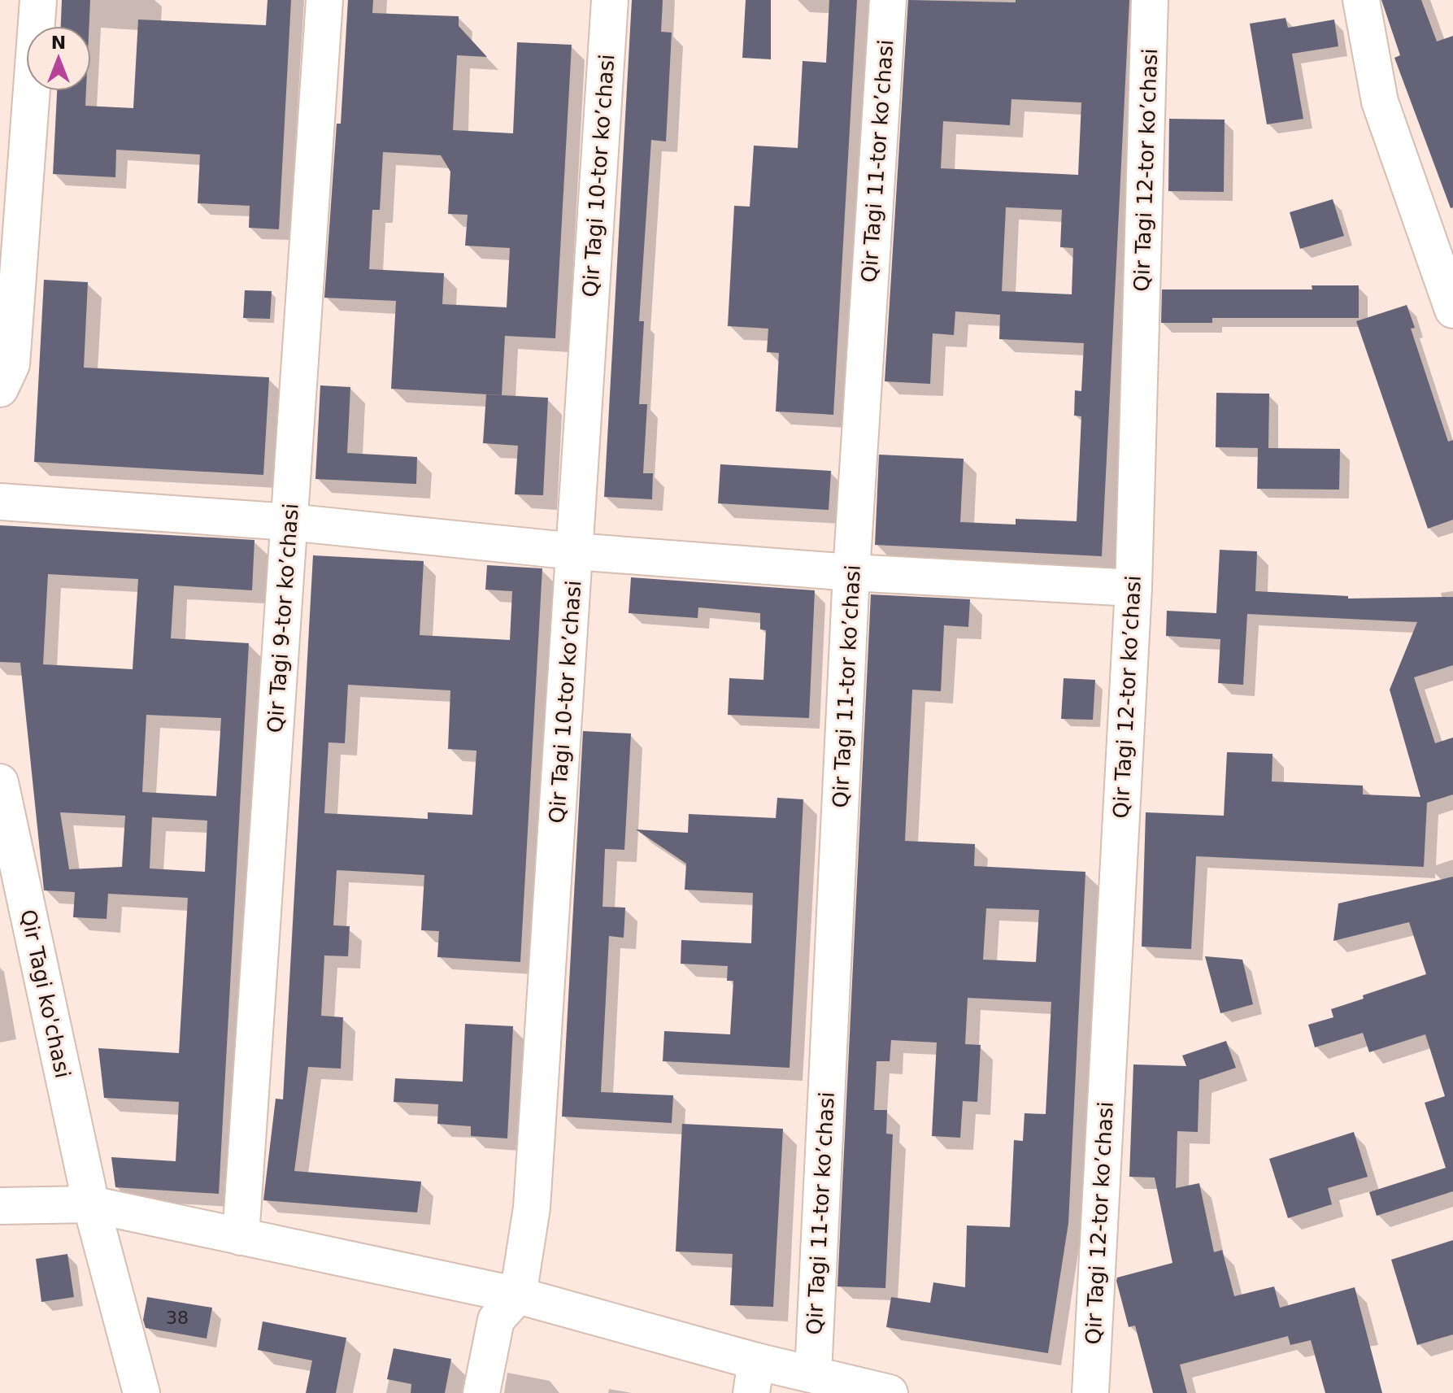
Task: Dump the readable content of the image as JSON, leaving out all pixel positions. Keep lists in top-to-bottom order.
{
  "streets": {
    "street": [
      "Qir Tagi 11-tor koʼchasi",
      "Qir Tagi 12-tor koʼchasi",
      "Qir Tagi 10-tor koʼchasi",
      "Qir Tagi 9-tor koʼchasi",
      "Qir Tagi ko'chasi"
    ]
  },
  "house_numbers": ["38"],
  "north": "top"
}
